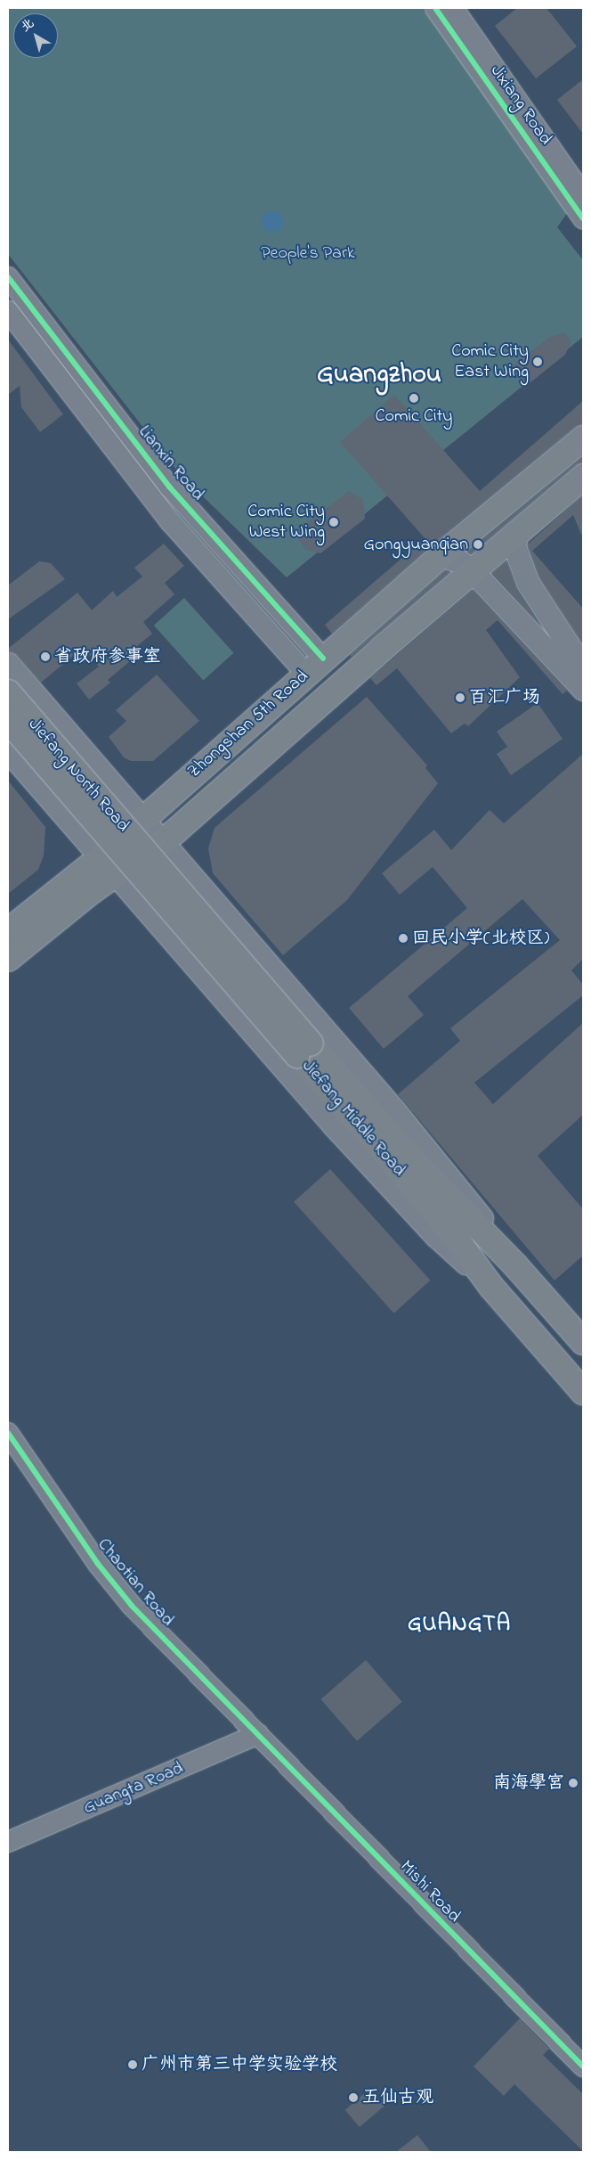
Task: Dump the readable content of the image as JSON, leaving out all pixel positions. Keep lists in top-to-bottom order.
{
  "streets": {
    "main road": ["Zhongshan 5th Road", "Jiefang North Road", "Jiefang Middle Road"],
    "street": [
      "Jixiang Road",
      "Lianxin Road",
      "Chaotian Road",
      "Guangta Road",
      "Mishi Road"
    ]
  },
  "crossings": [
    ["Lianxin Road", "Zhongshan 5th Road"],
    ["Zhongshan 5th Road", "Jiefang North Road"],
    ["Zhongshan 5th Road", "Jiefang Middle Road"],
    ["Jiefang North Road", "Jiefang Middle Road"],
    ["Chaotian Road", "Guangta Road"],
    ["Chaotian Road", "Mishi Road"],
    ["Guangta Road", "Mishi Road"]
  ],
  "districts": ["Guangzhou", "GUANGTA"],
  "parks": ["People's Park"],
  "places": [
    "Comic City East Wing",
    "Comic City",
    "Comic City West Wing",
    "Gongyuanqian",
    "省政府参事室",
    "百汇广场",
    "回民小学(北校区)",
    "南海學宮",
    "广州市第三中学实验学校",
    "五仙古观"
  ],
  "north": "top left"
}
